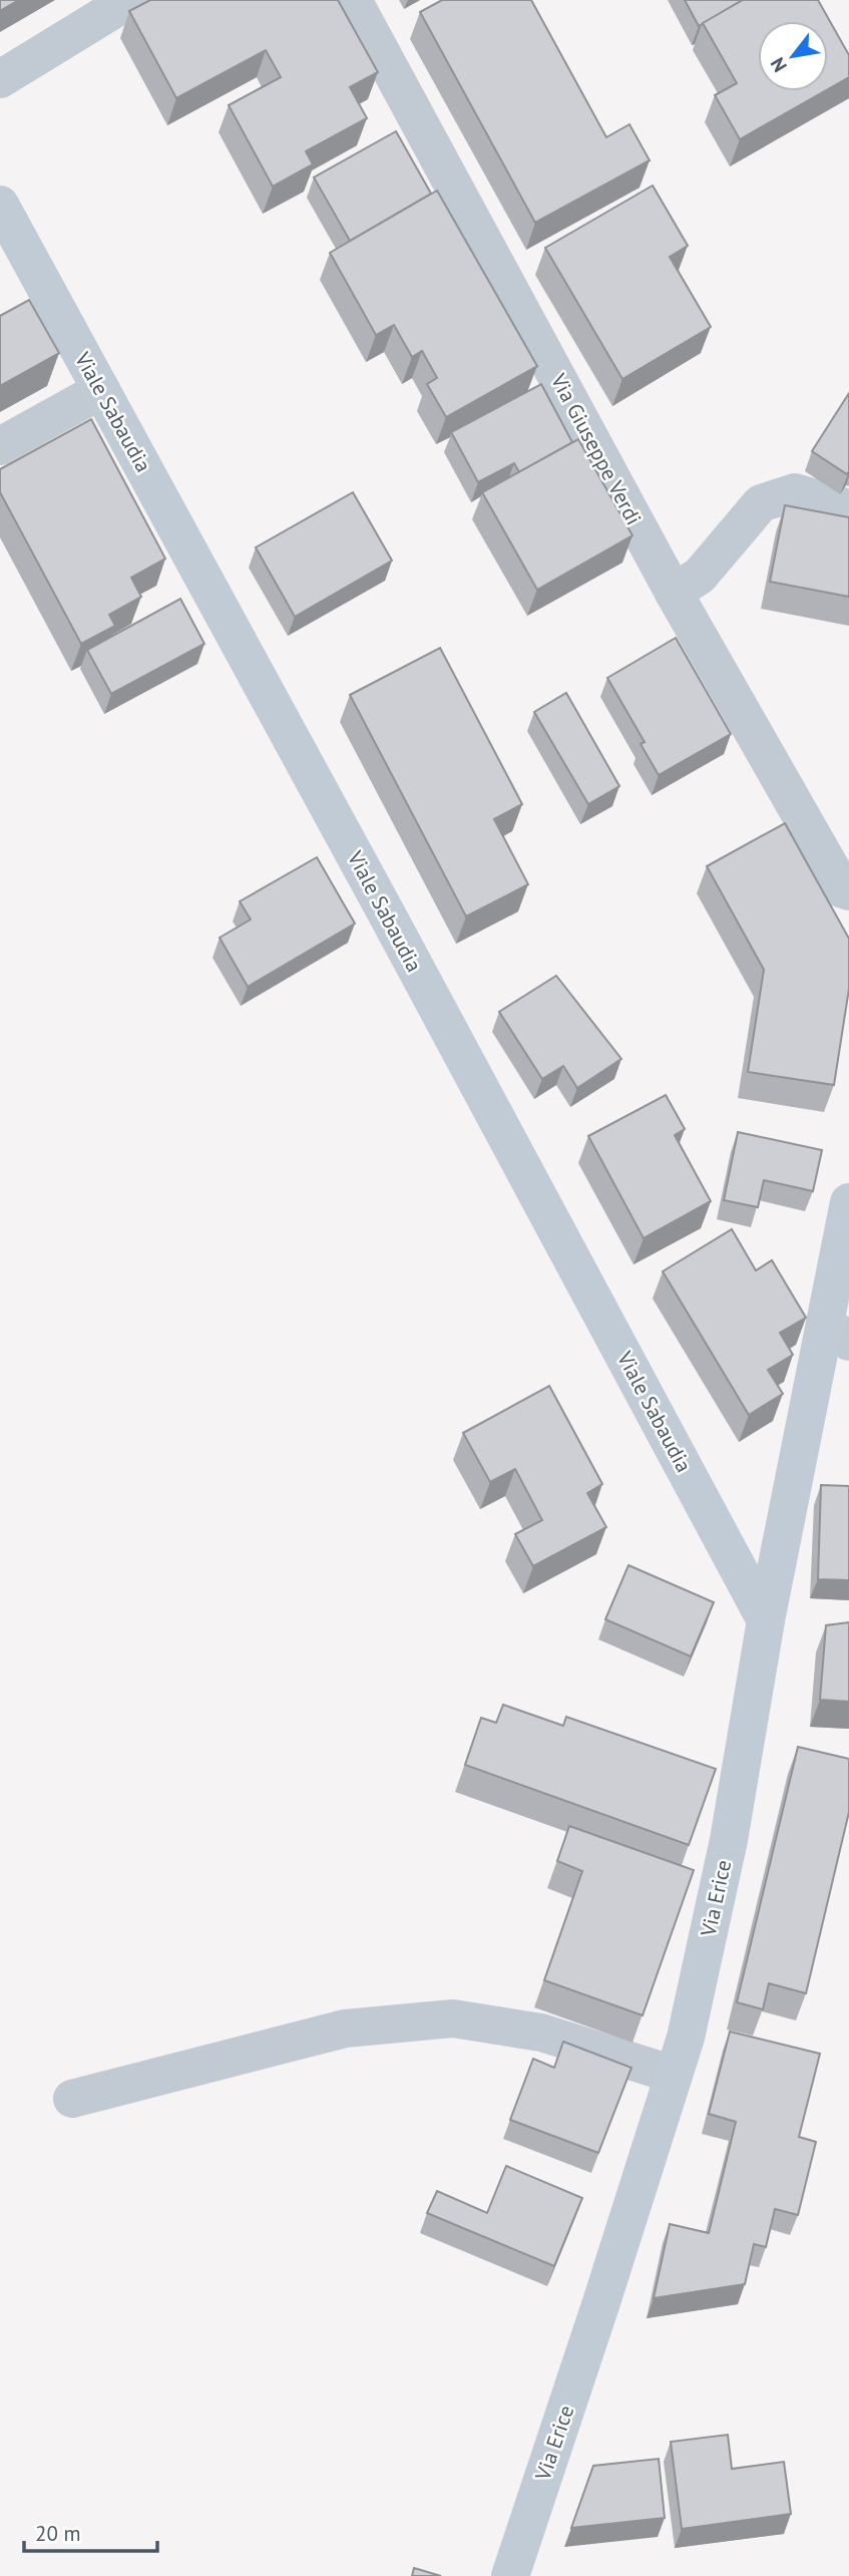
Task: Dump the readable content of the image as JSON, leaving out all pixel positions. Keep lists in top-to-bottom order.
{
  "streets": {
    "street": ["Viale Sabaudia", "Via Giuseppe Verdi", "Via Erice"]
  },
  "crossings": [
    ["Viale Sabaudia", "Via Erice"]
  ],
  "scale_bar": "20 m",
  "north": "bottom left"
}
